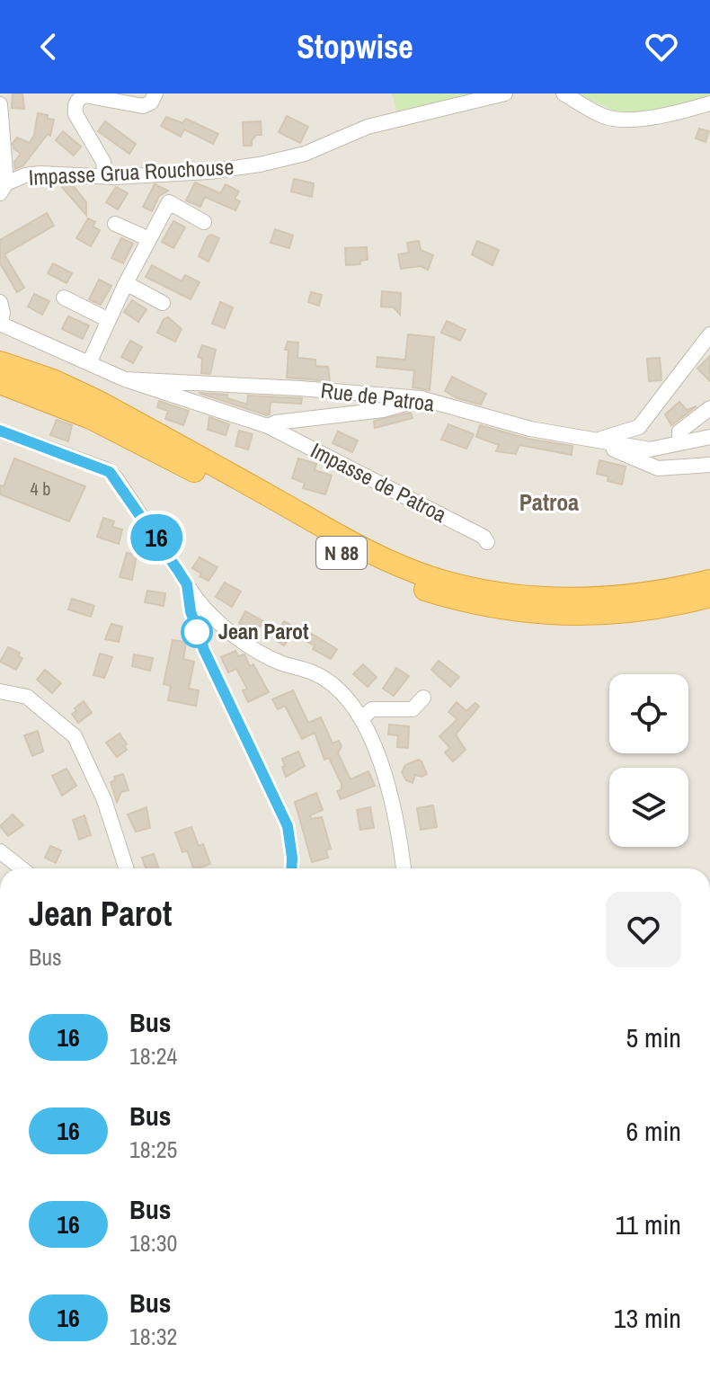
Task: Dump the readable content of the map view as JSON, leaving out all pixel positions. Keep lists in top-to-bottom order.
{
  "streets": {
    "highway": ["N 88"],
    "street": ["Impasse Grua Rouchouse", "Rue de Patroa", "Impasse de Patroa"]
  },
  "crossings": [
    ["Rue de Patroa", "Impasse de Patroa"]
  ],
  "districts": ["Patroa"],
  "places": ["Jean Parot"],
  "lines": ["bus line 16"],
  "house_numbers": ["4 b"],
  "page": {
    "header": "Stopwise",
    "on_map": "16",
    "heading": ["Jean Parot", "Bus"],
    "list": [
      {
        "mark": "16",
        "name": "Bus",
        "note": "18:24",
        "value": "5 min"
      },
      {
        "mark": "16",
        "name": "Bus",
        "note": "18:25",
        "value": "6 min"
      },
      {
        "mark": "16",
        "name": "Bus",
        "note": "18:30",
        "value": "11 min"
      },
      {
        "mark": "16",
        "name": "Bus",
        "note": "18:32",
        "value": "13 min"
      }
    ]
  }
}
